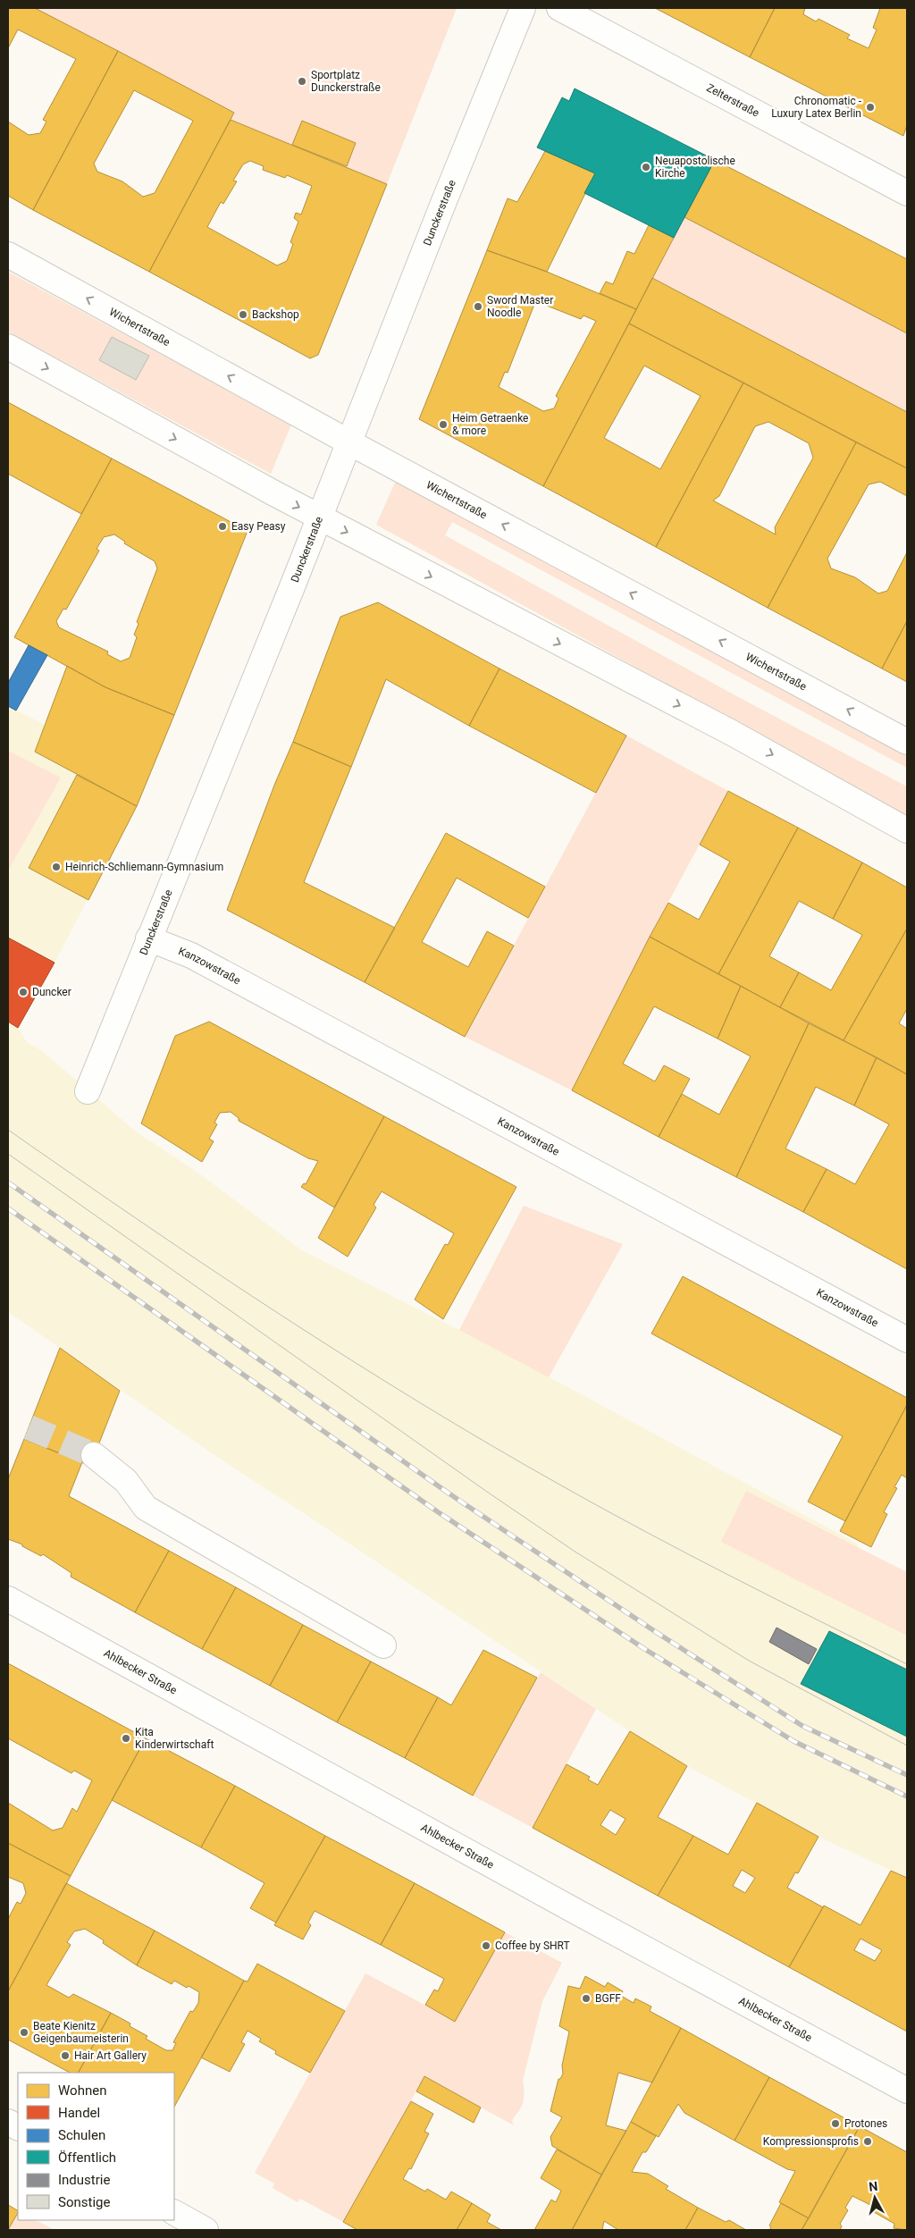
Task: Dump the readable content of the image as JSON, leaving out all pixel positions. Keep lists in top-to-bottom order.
{
  "streets": {
    "street": [
      "Zelterstraße",
      "Dunckerstraße",
      "Wichertstraße",
      "Kanzowstraße",
      "Ahlbecker Straße"
    ]
  },
  "crossings": [
    ["Dunckerstraße", "Wichertstraße"],
    ["Dunckerstraße", "Kanzowstraße"]
  ],
  "places": [
    "Sportplatz Dunckerstraße",
    "Chronomatic - Luxury Latex Berlin",
    "Neuapostolische Kirche",
    "Sword Master Noodle",
    "Backshop",
    "Heim Getraenke & more",
    "Easy Peasy",
    "Heinrich-Schliemann-Gymnasium",
    "Duncker",
    "Kita Kinderwirtschaft",
    "Coffee by SHRT",
    "BGFF",
    "Beate Kienitz Geigenbaumeisterin",
    "Hair Art Gallery",
    "Protones",
    "Kompressionsprofis"
  ],
  "legend": [
    "Wohnen",
    "Handel",
    "Schulen",
    "Öffentlich",
    "Industrie",
    "Sonstige"
  ],
  "north": "top"
}
